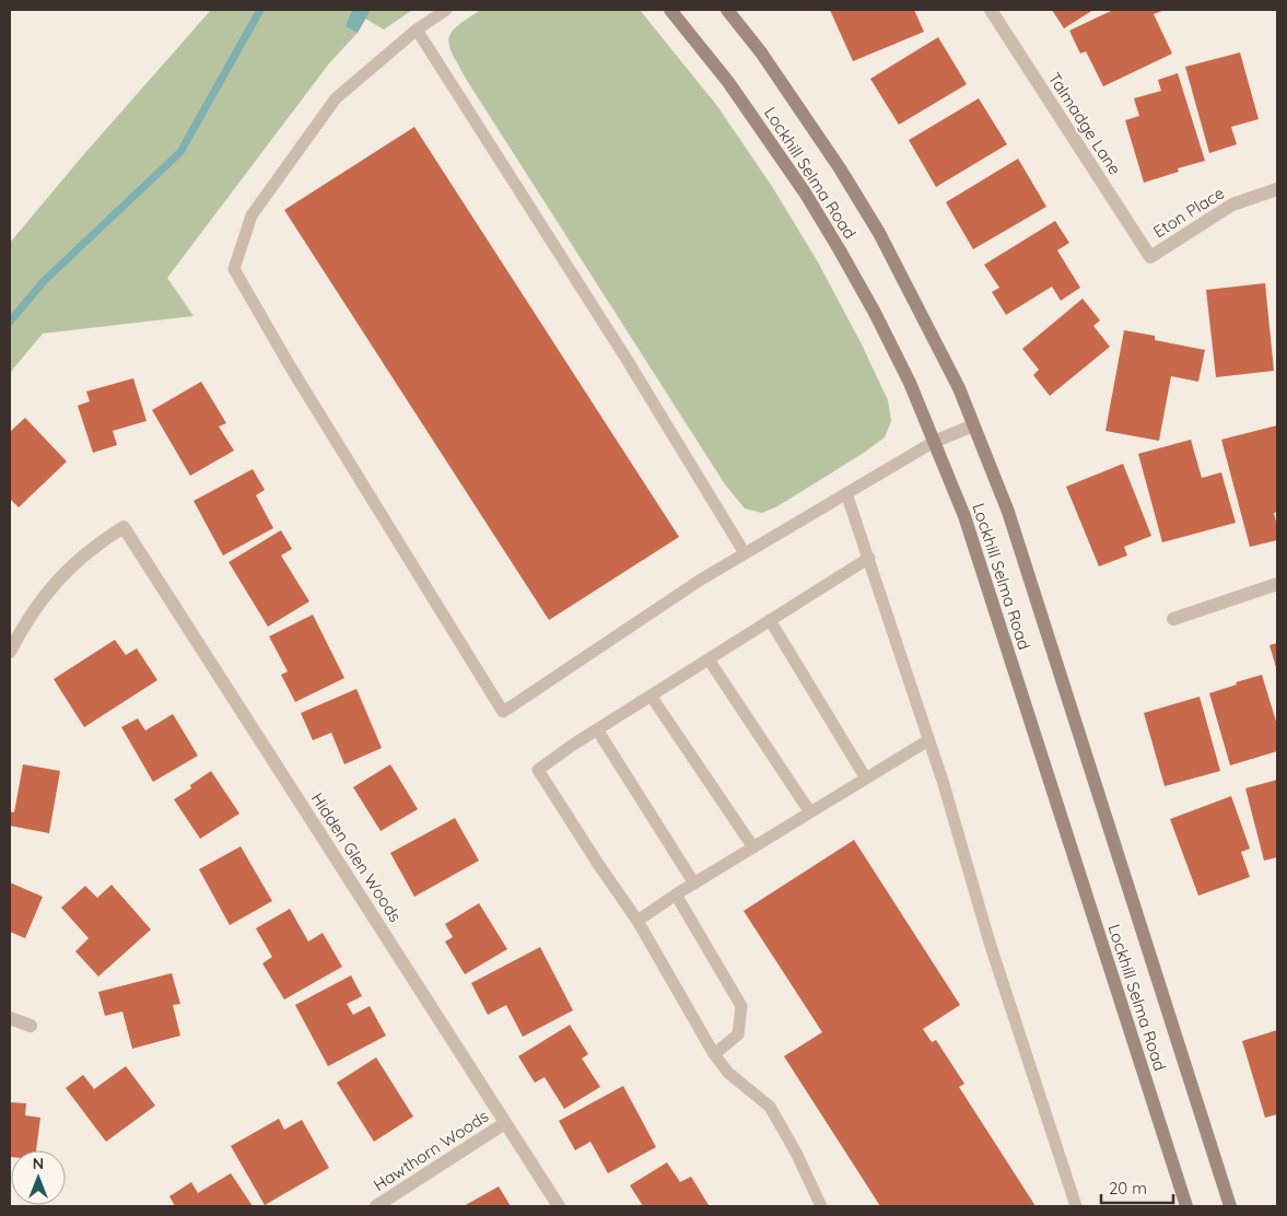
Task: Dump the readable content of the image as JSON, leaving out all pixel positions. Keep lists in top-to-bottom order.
{
  "streets": {
    "main road": ["Lockhill Selma Road"],
    "street": [
      "Talmadge Lane",
      "Eton Place",
      "Hidden Glen Woods",
      "Hawthorn Woods"
    ]
  },
  "crossings": [
    ["Talmadge Lane", "Eton Place"],
    ["Hidden Glen Woods", "Hawthorn Woods"]
  ],
  "scale_bar": "20 m",
  "north": "top"
}
